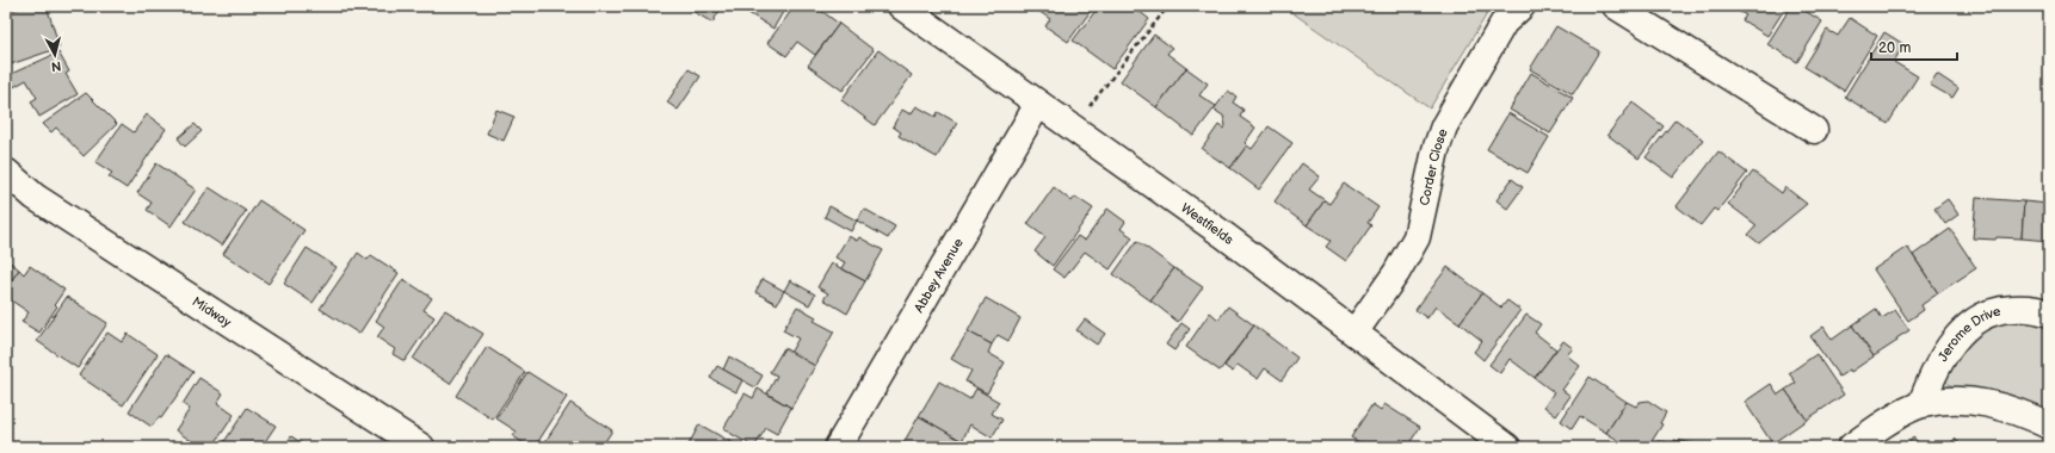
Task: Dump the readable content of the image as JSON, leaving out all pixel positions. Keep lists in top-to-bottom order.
{
  "streets": {
    "street": [
      "Corder Close",
      "Westfields",
      "Abbey Avenue",
      "Midway",
      "Jerome Drive"
    ]
  },
  "crossings": [
    ["Corder Close", "Westfields"],
    ["Westfields", "Abbey Avenue"]
  ],
  "scale_bar": "20 m",
  "north": "bottom"
}
